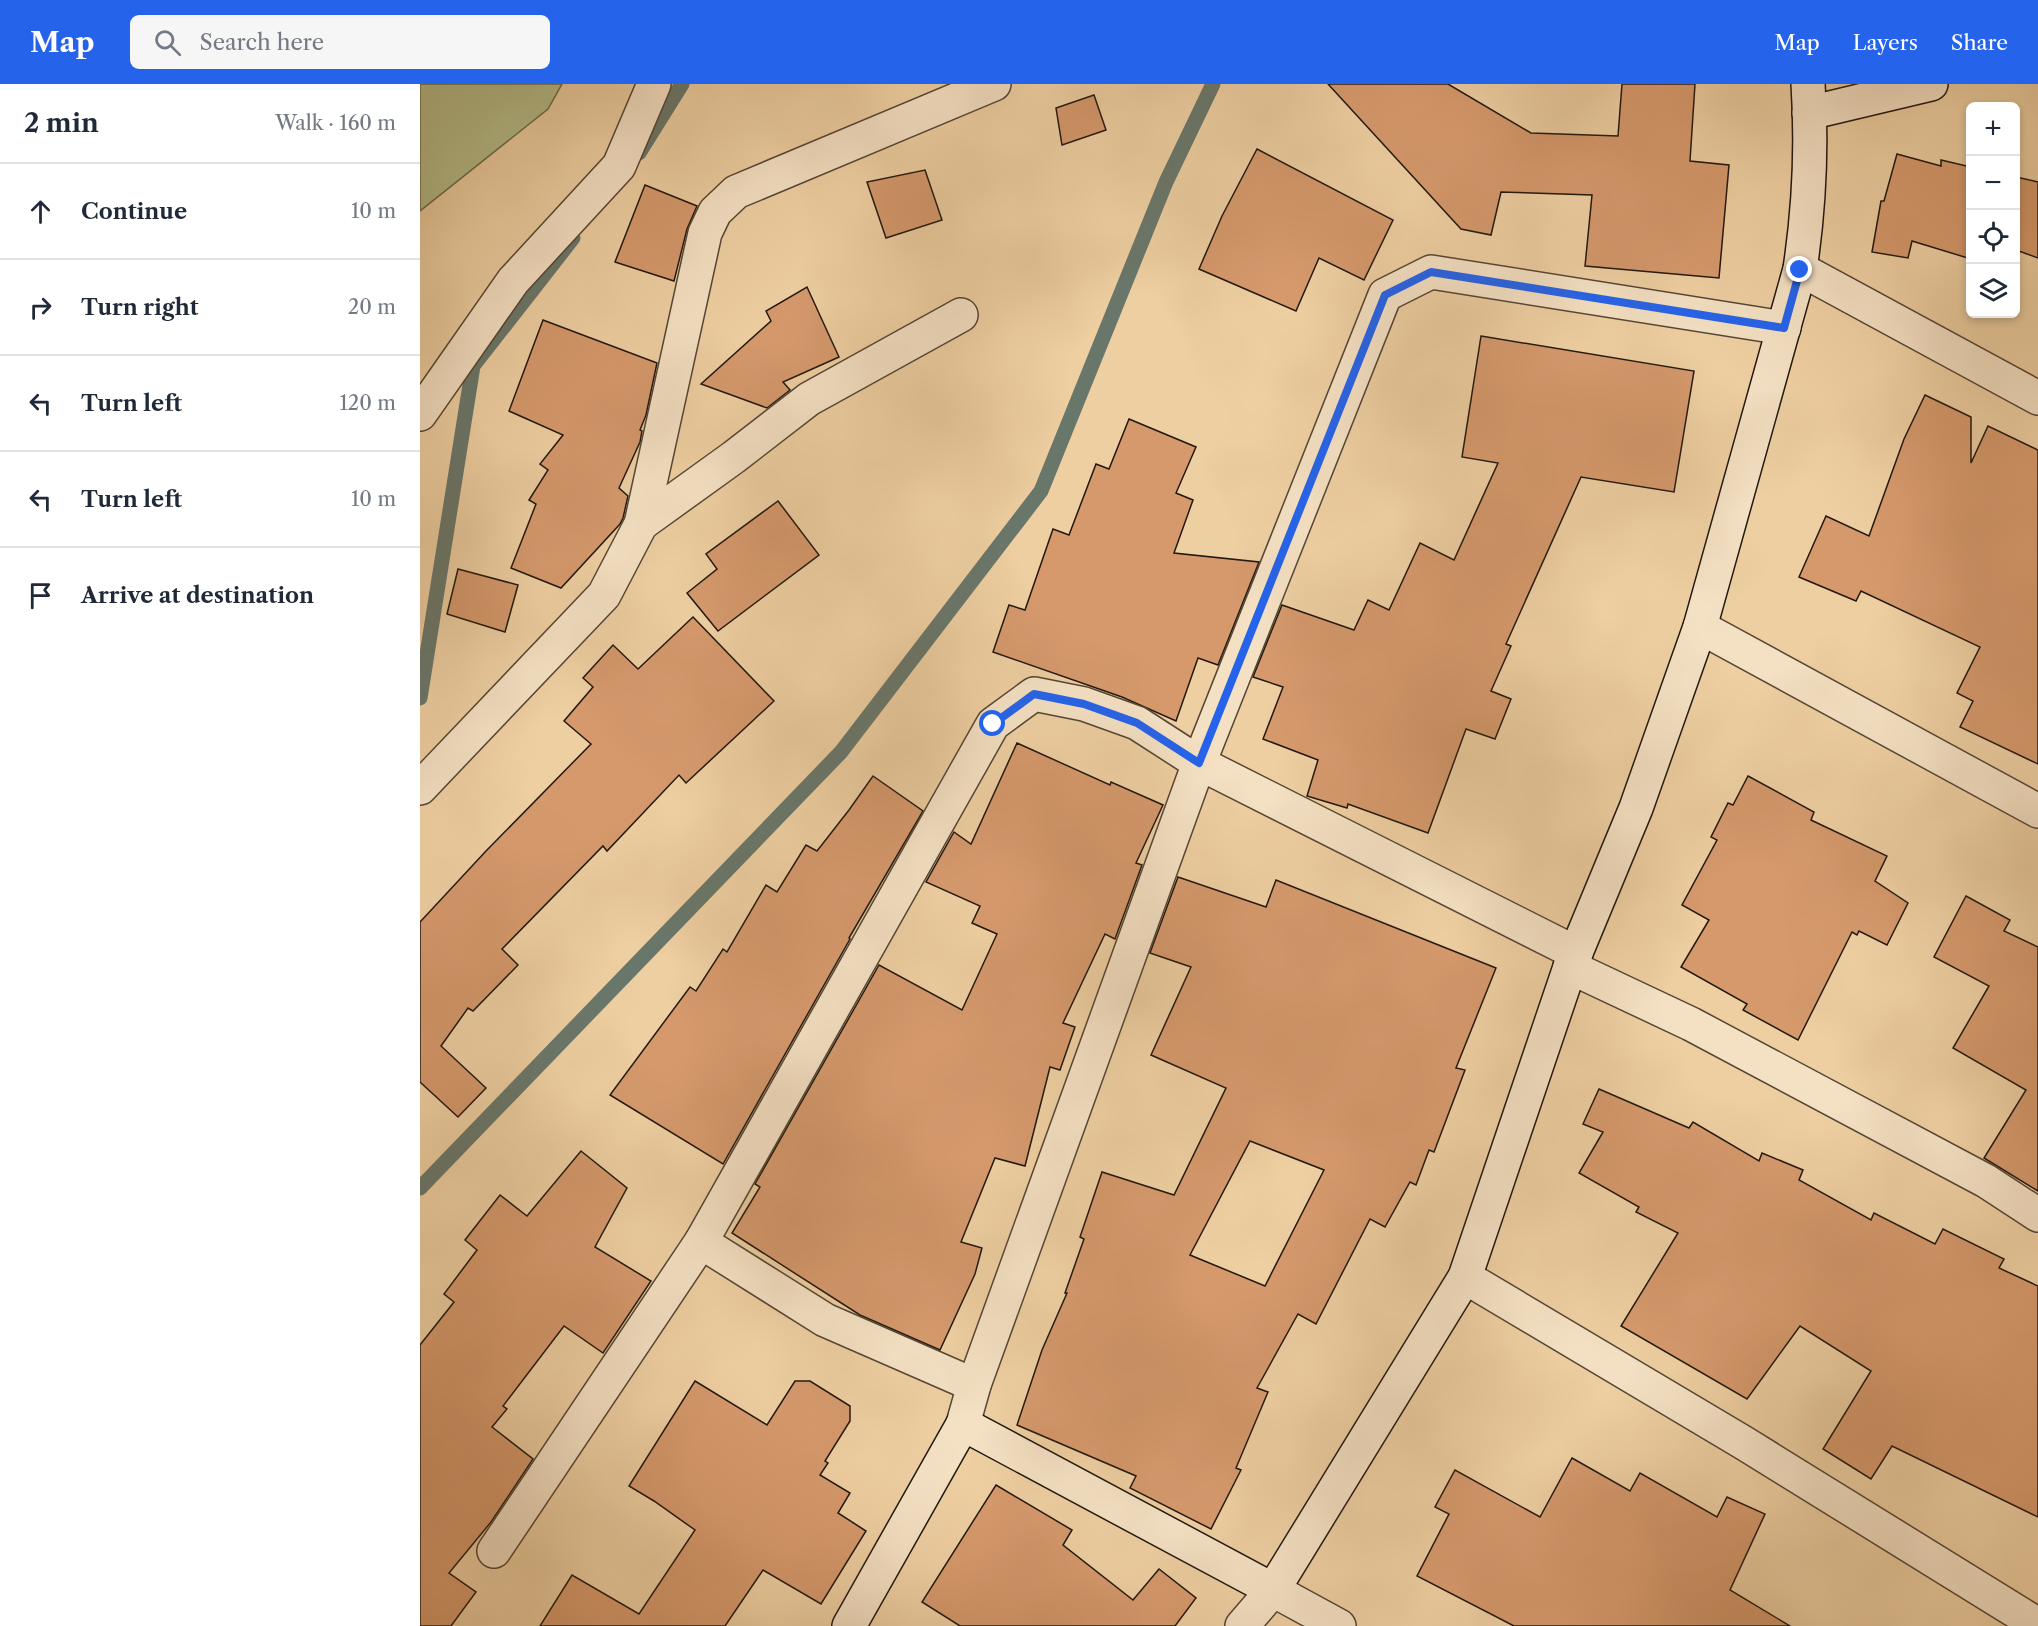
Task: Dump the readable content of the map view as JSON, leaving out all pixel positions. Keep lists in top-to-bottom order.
{
  "page": {
    "header": "Map",
    "search": "Search here",
    "nav": ["Map", "Layers", "Share"],
    "heading": ["2 min", "Walk · 160 m"],
    "map_buttons": ["+", "−"],
    "list": [
      ["Continue", "10 m"],
      ["Turn right", "20 m"],
      ["Turn left", "120 m"],
      ["Turn left", "10 m"],
      "Arrive at destination"
    ]
  }
}
